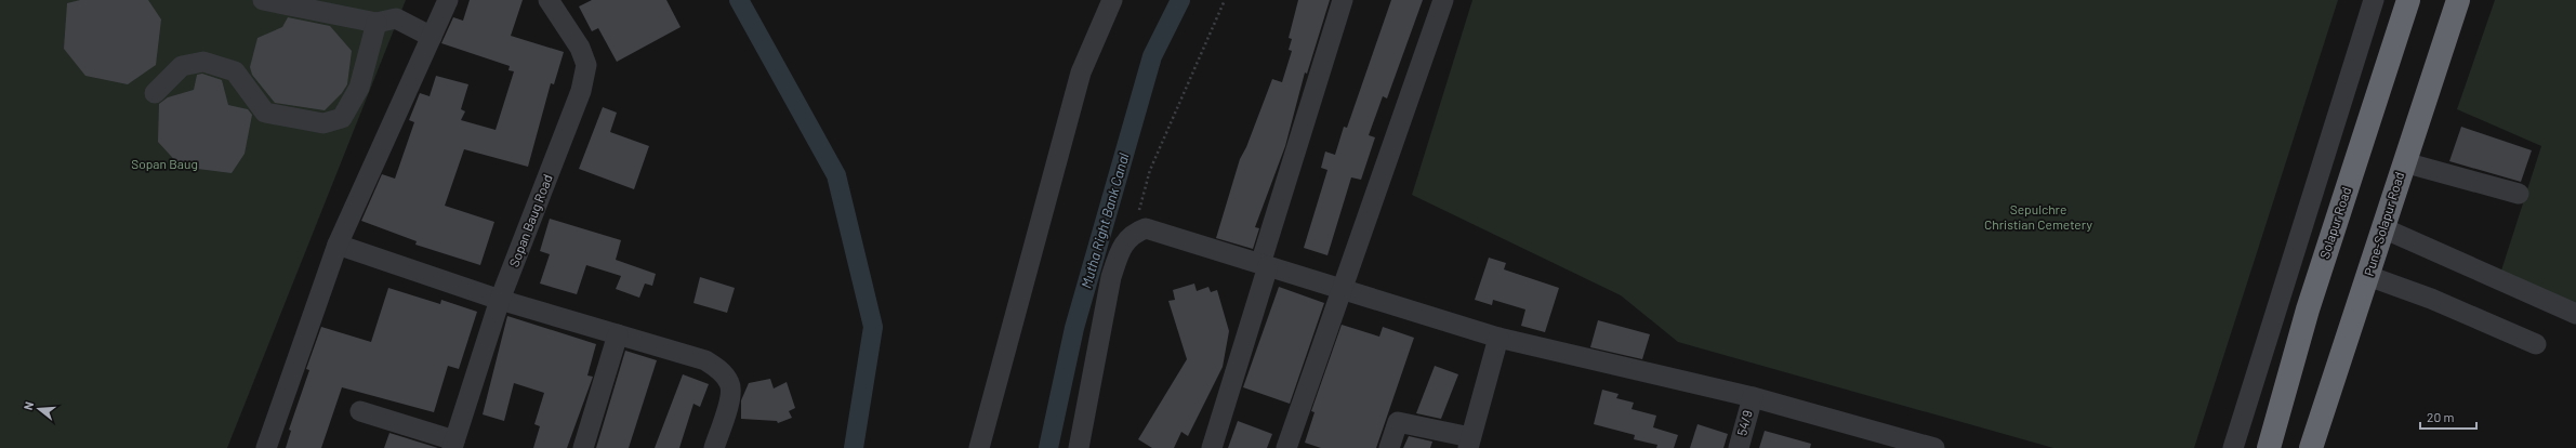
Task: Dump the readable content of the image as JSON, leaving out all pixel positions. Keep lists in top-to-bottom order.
{
  "streets": {
    "highway": ["Solapur Road", "Pune-Solapur Road"],
    "street": ["Sopan Baug Road", "54/9"]
  },
  "water": ["Mutha Right Bank Canal"],
  "parks": ["Sopan Baug", "Sepulchre Christian Cemetery"],
  "scale_bar": "20 m",
  "north": "left"
}
